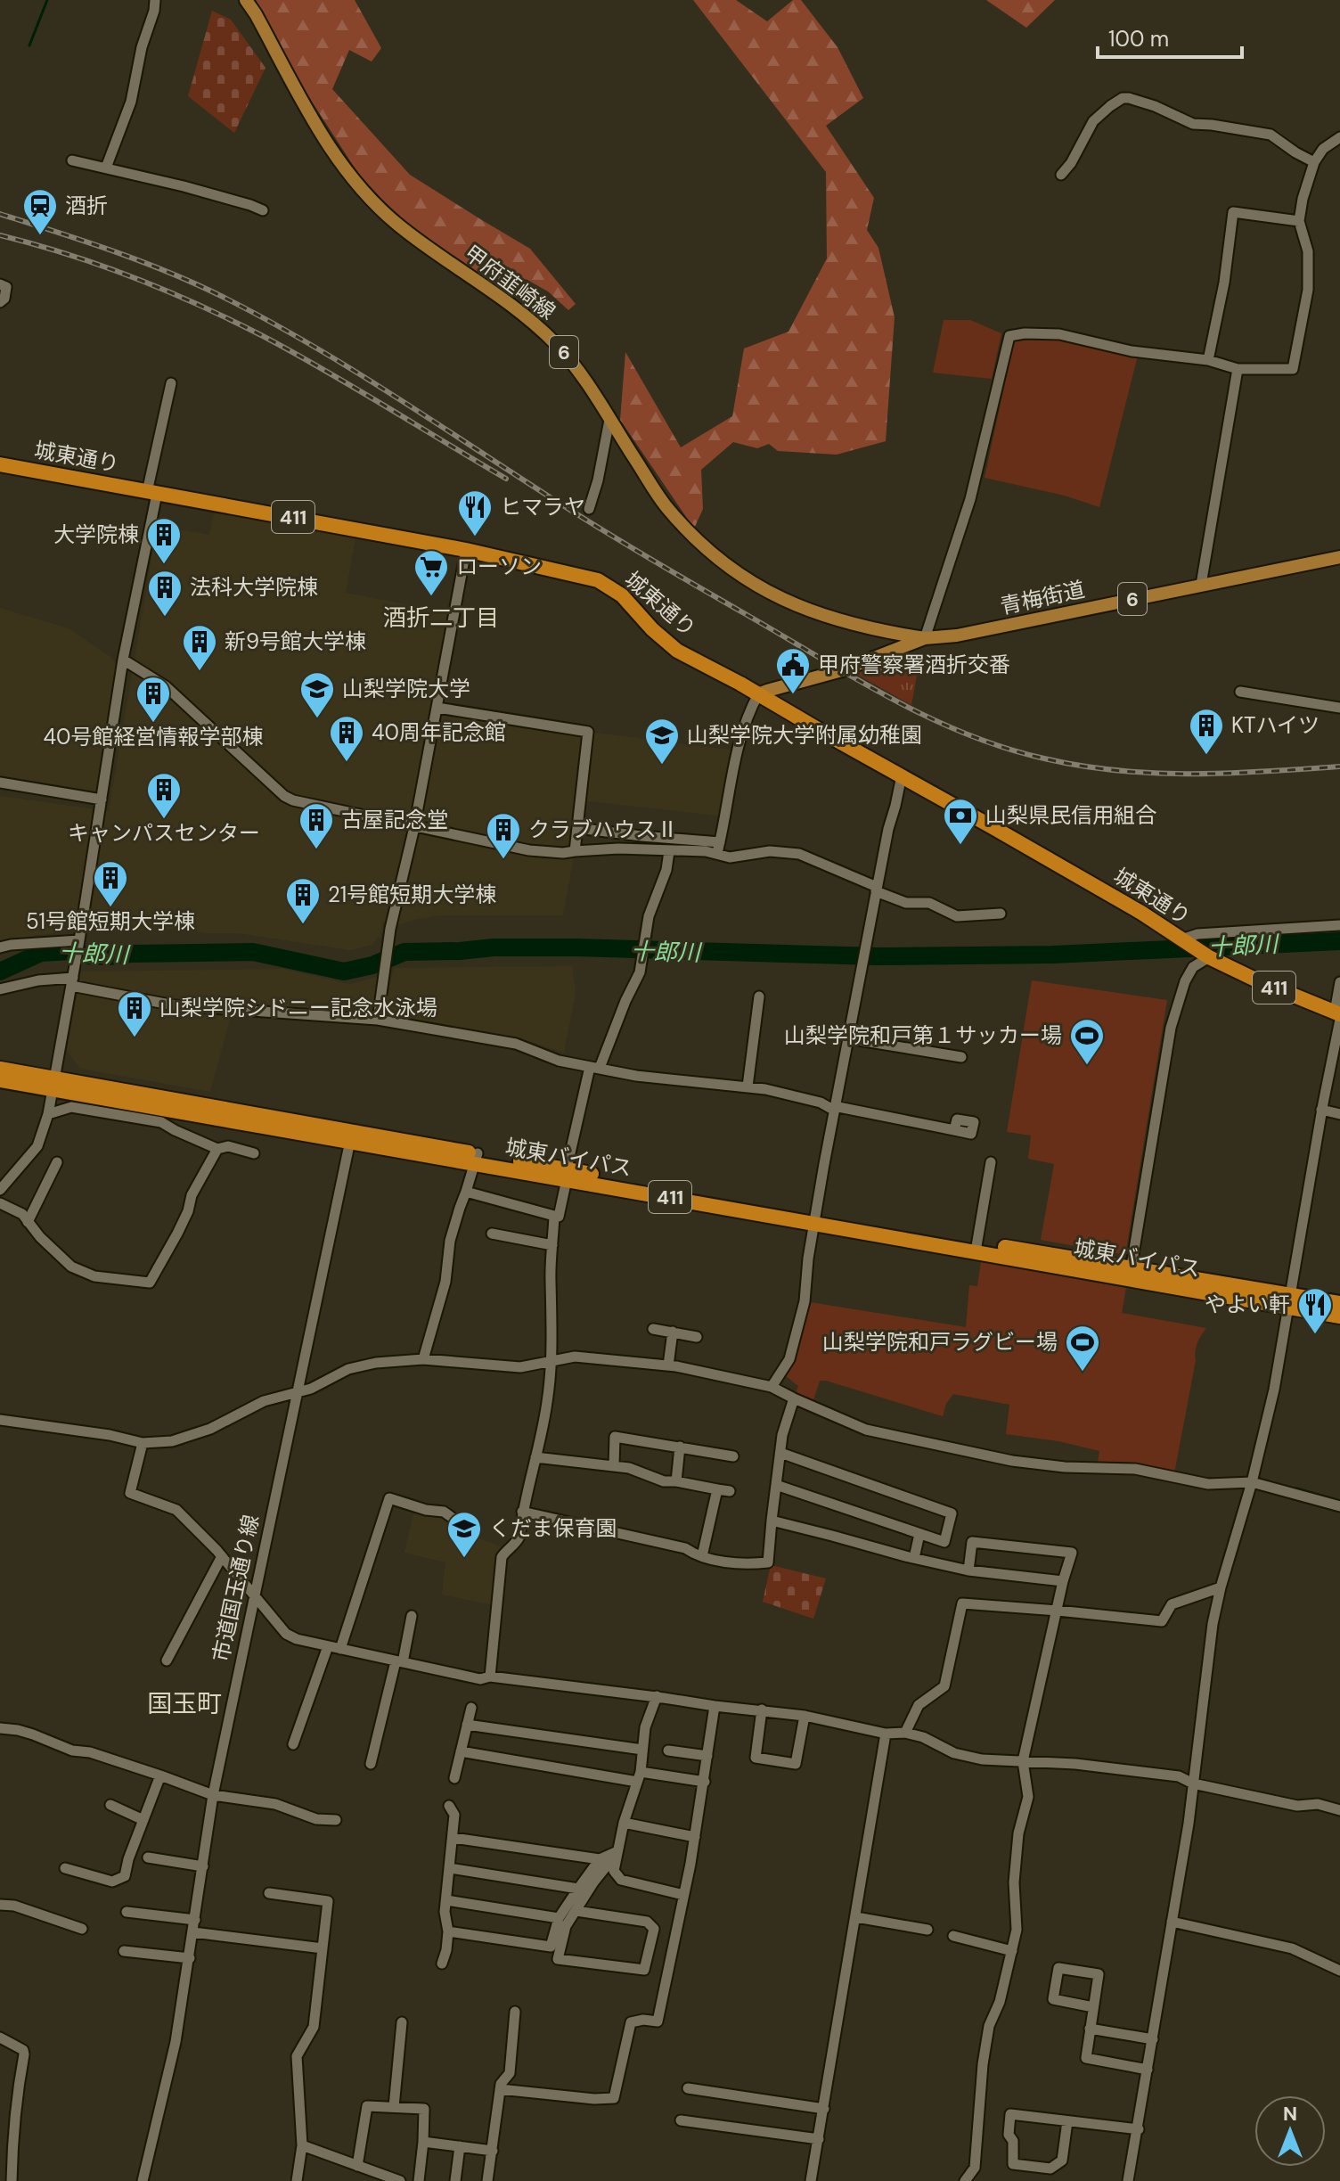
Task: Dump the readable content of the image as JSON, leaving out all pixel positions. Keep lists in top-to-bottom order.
{
  "streets": {
    "highway": ["城東通り", "411", "城東バイパス"],
    "main road": ["甲府韮崎線", "6", "青梅街道"],
    "street": ["市道国玉通り線"]
  },
  "crossings": [
    ["甲府韮崎線", "青梅街道"],
    ["城東通り", "青梅街道"],
    ["城東バイパス", "市道国玉通り線"]
  ],
  "districts": ["酒折二丁目", "国玉町"],
  "water": ["十郎川"],
  "places": {
    "station": ["酒折"],
    "restaurant": ["ヒマラヤ", "やよい軒"],
    "building": [
      "大学院棟",
      "法科大学院棟",
      "新9号館大学棟",
      "40号館経営情報学部棟",
      "KTハイツ",
      "40周年記念館",
      "キャンパスセンター",
      "古屋記念堂",
      "クラブハウスⅡ",
      "51号館短期大学棟",
      "21号館短期大学棟",
      "山梨学院シドニー記念水泳場"
    ],
    "supermarket": ["ローソン"],
    "public building": ["甲府警察署酒折交番"],
    "school or university": ["山梨学院大学", "山梨学院大学附属幼稚園", "くだま保育園"],
    "bank": ["山梨県民信用組合"],
    "sports": ["山梨学院和戸第１サッカー場", "山梨学院和戸ラグビー場"]
  },
  "scale_bar": "100 m",
  "north": "top"
}
